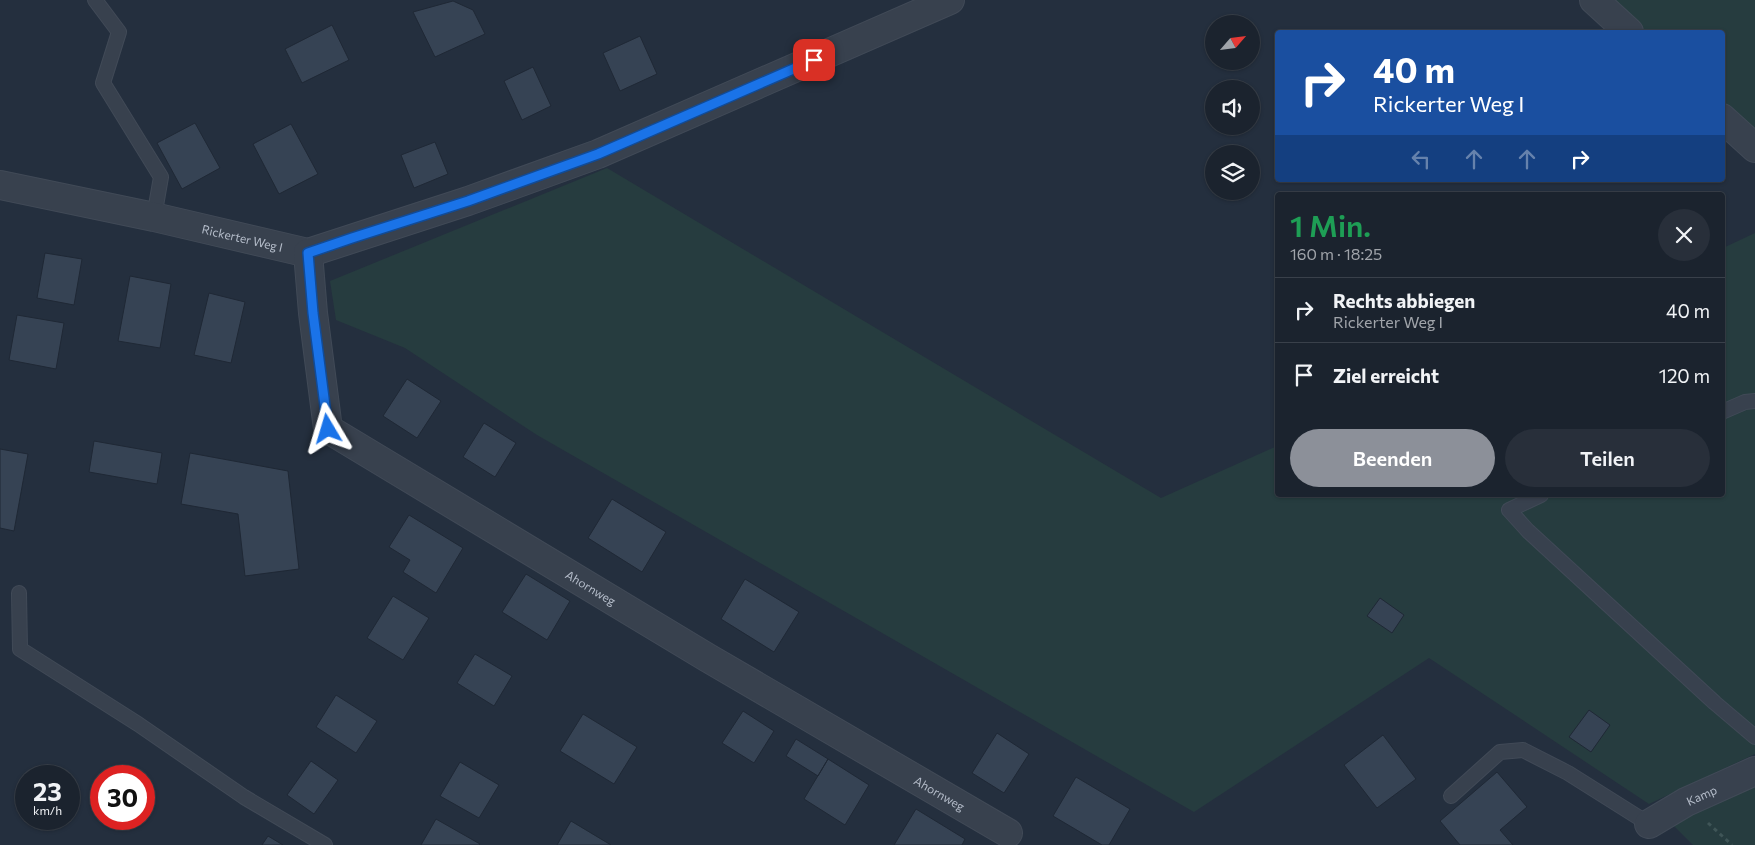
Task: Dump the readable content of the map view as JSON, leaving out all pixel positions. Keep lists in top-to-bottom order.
{
  "streets": {
    "street": ["Rickerter Weg I", "Ahornweg", "Kamp"]
  },
  "crossings": [
    ["Rickerter Weg I", "Ahornweg"]
  ],
  "north": "top right",
  "page": {
    "turn": ["40 m", "Rickerter Weg I"],
    "heading": ["1 Min.", "160 m · 18:25"],
    "list": [
      {
        "name": "Rechts abbiegen",
        "note": "Rickerter Weg I",
        "value": "40 m"
      },
      {
        "name": "Ziel erreicht",
        "value": "120 m"
      }
    ],
    "buttons": ["Beenden", "Teilen"],
    "speed": "23 km/h",
    "limit": "30"
  }
}
